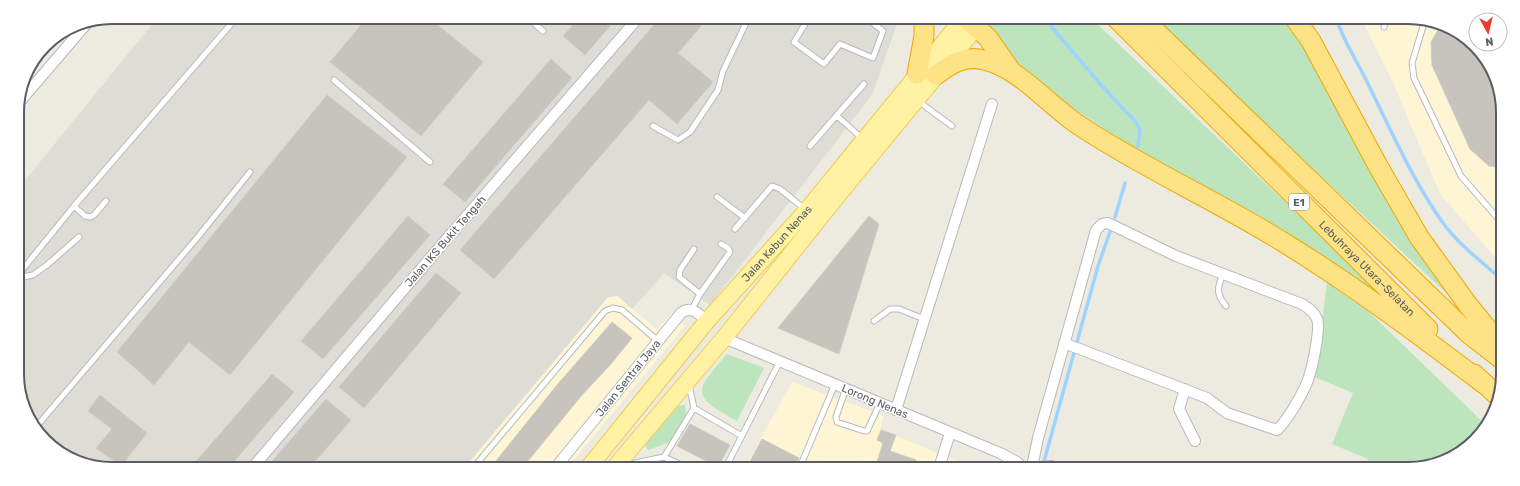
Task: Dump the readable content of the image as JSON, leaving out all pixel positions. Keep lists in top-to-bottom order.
{
  "streets": {
    "highway": ["E1", "Lebuhraya Utara–Selatan"],
    "main road": ["Jalan Kebun Nenas"],
    "street": ["Jalan IKS Bukit Tengah", "Jalan Sentral Jaya", "Lorong Nenas"]
  },
  "crossings": [
    ["Jalan Kebun Nenas", "Lorong Nenas"]
  ],
  "north": "bottom"
}
